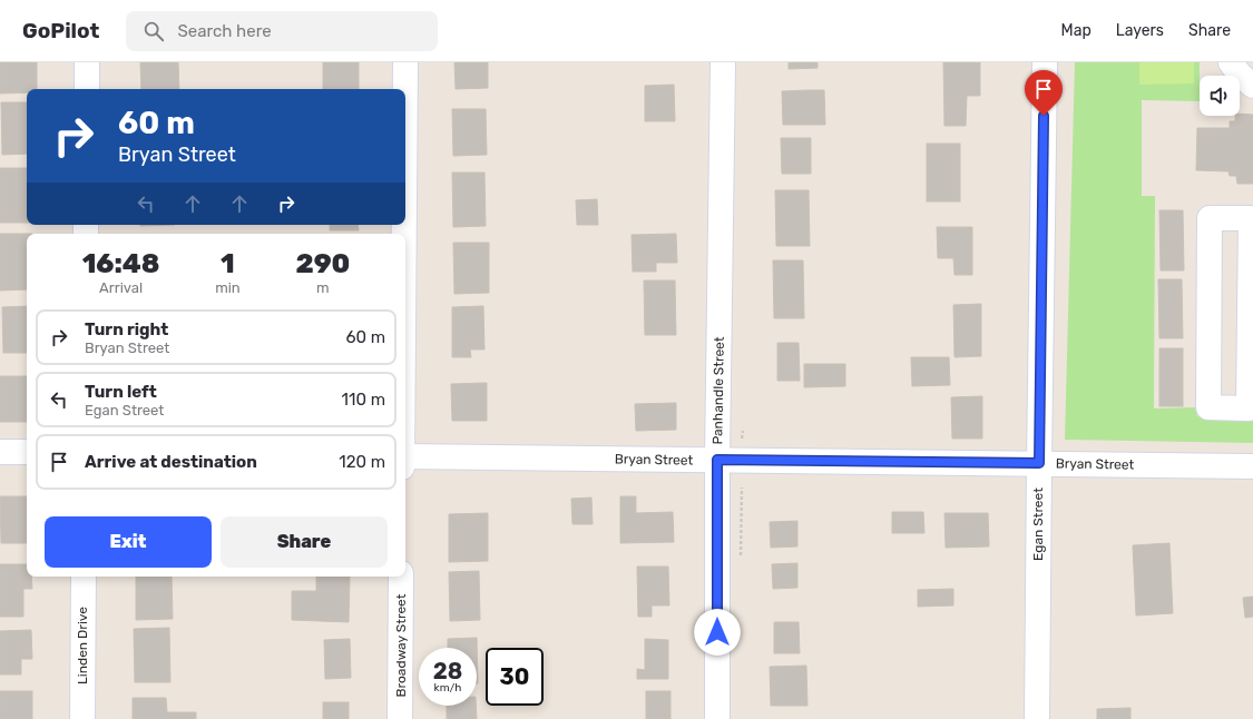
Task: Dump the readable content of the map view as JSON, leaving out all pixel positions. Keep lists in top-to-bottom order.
{
  "streets": {
    "street": [
      "Panhandle Street",
      "Bryan Street",
      "Egan Street",
      "Linden Drive",
      "Broadway Street"
    ]
  },
  "crossings": [
    ["Panhandle Street", "Bryan Street"],
    ["Bryan Street", "Egan Street"]
  ],
  "page": {
    "header": "GoPilot",
    "search": "Search here",
    "nav": ["Map", "Layers", "Share"],
    "turn": ["60 m", "Bryan Street"],
    "eta": [
      "16:48",
      "Arrival",
      "1",
      "min",
      "290",
      "m"
    ],
    "list": [
      {
        "name": "Turn right",
        "note": "Bryan Street",
        "value": "60 m"
      },
      {
        "name": "Turn left",
        "note": "Egan Street",
        "value": "110 m"
      },
      {
        "name": "Arrive at destination",
        "value": "120 m"
      }
    ],
    "buttons": ["Exit", "Share"],
    "speed": "28 km/h",
    "limit": "30"
  }
}
